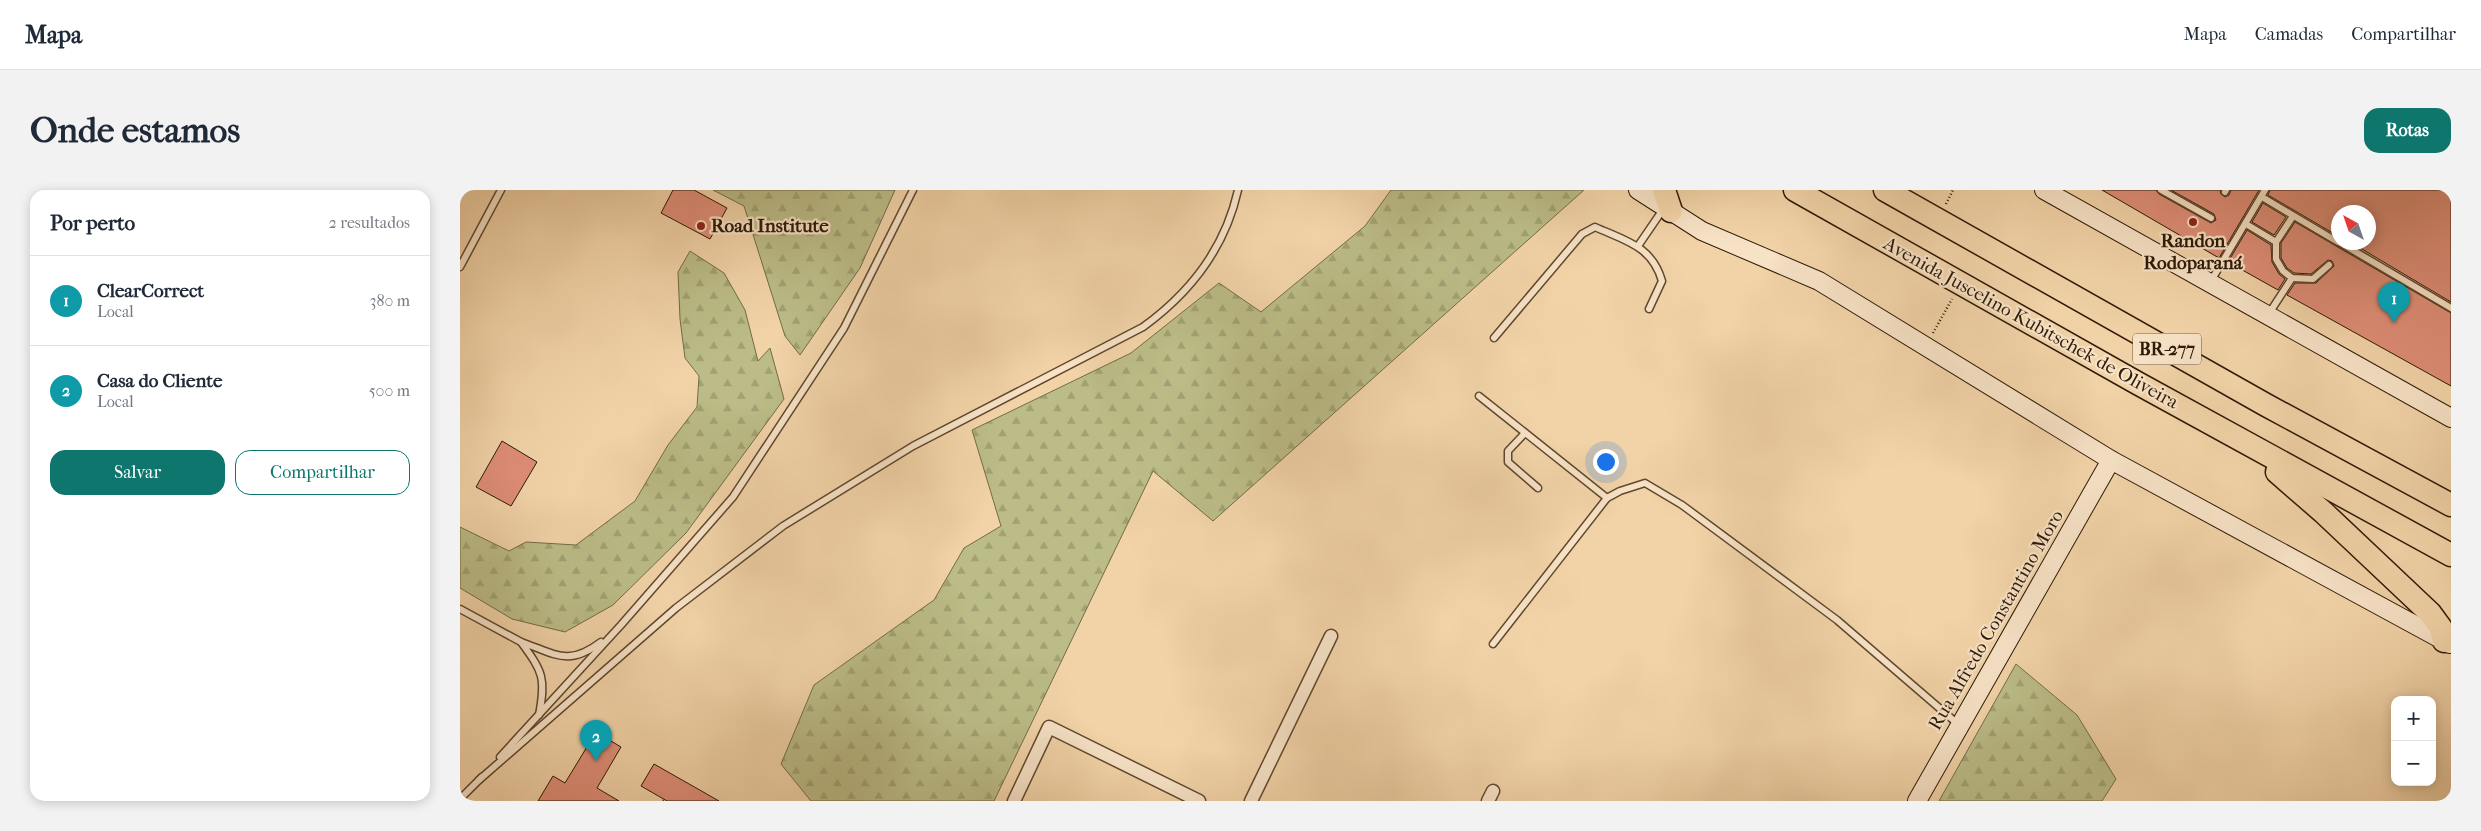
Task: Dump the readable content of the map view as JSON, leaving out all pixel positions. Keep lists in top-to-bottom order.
{
  "streets": {
    "highway": ["Avenida Juscelino Kubitschek de Oliveira", "BR-277"],
    "street": ["Rua Alfredo Constantino Moro"]
  },
  "places": ["Randon Rodoparaná", "Road Institute"],
  "north": "top left",
  "page": {
    "header": "Mapa",
    "nav": ["Mapa", "Camadas", "Compartilhar"],
    "buttons": [
      "Rotas",
      ["Salvar", "Compartilhar"]
    ],
    "title": "Onde estamos",
    "heading": ["Por perto", "2 resultados"],
    "list": [
      {
        "mark": "1",
        "name": "ClearCorrect",
        "note": "Local",
        "value": "380 m"
      },
      {
        "mark": "2",
        "name": "Casa do Cliente",
        "note": "Local",
        "value": "500 m"
      }
    ],
    "pins": ["1", "2"],
    "map_buttons": ["+", "−"]
  }
}
